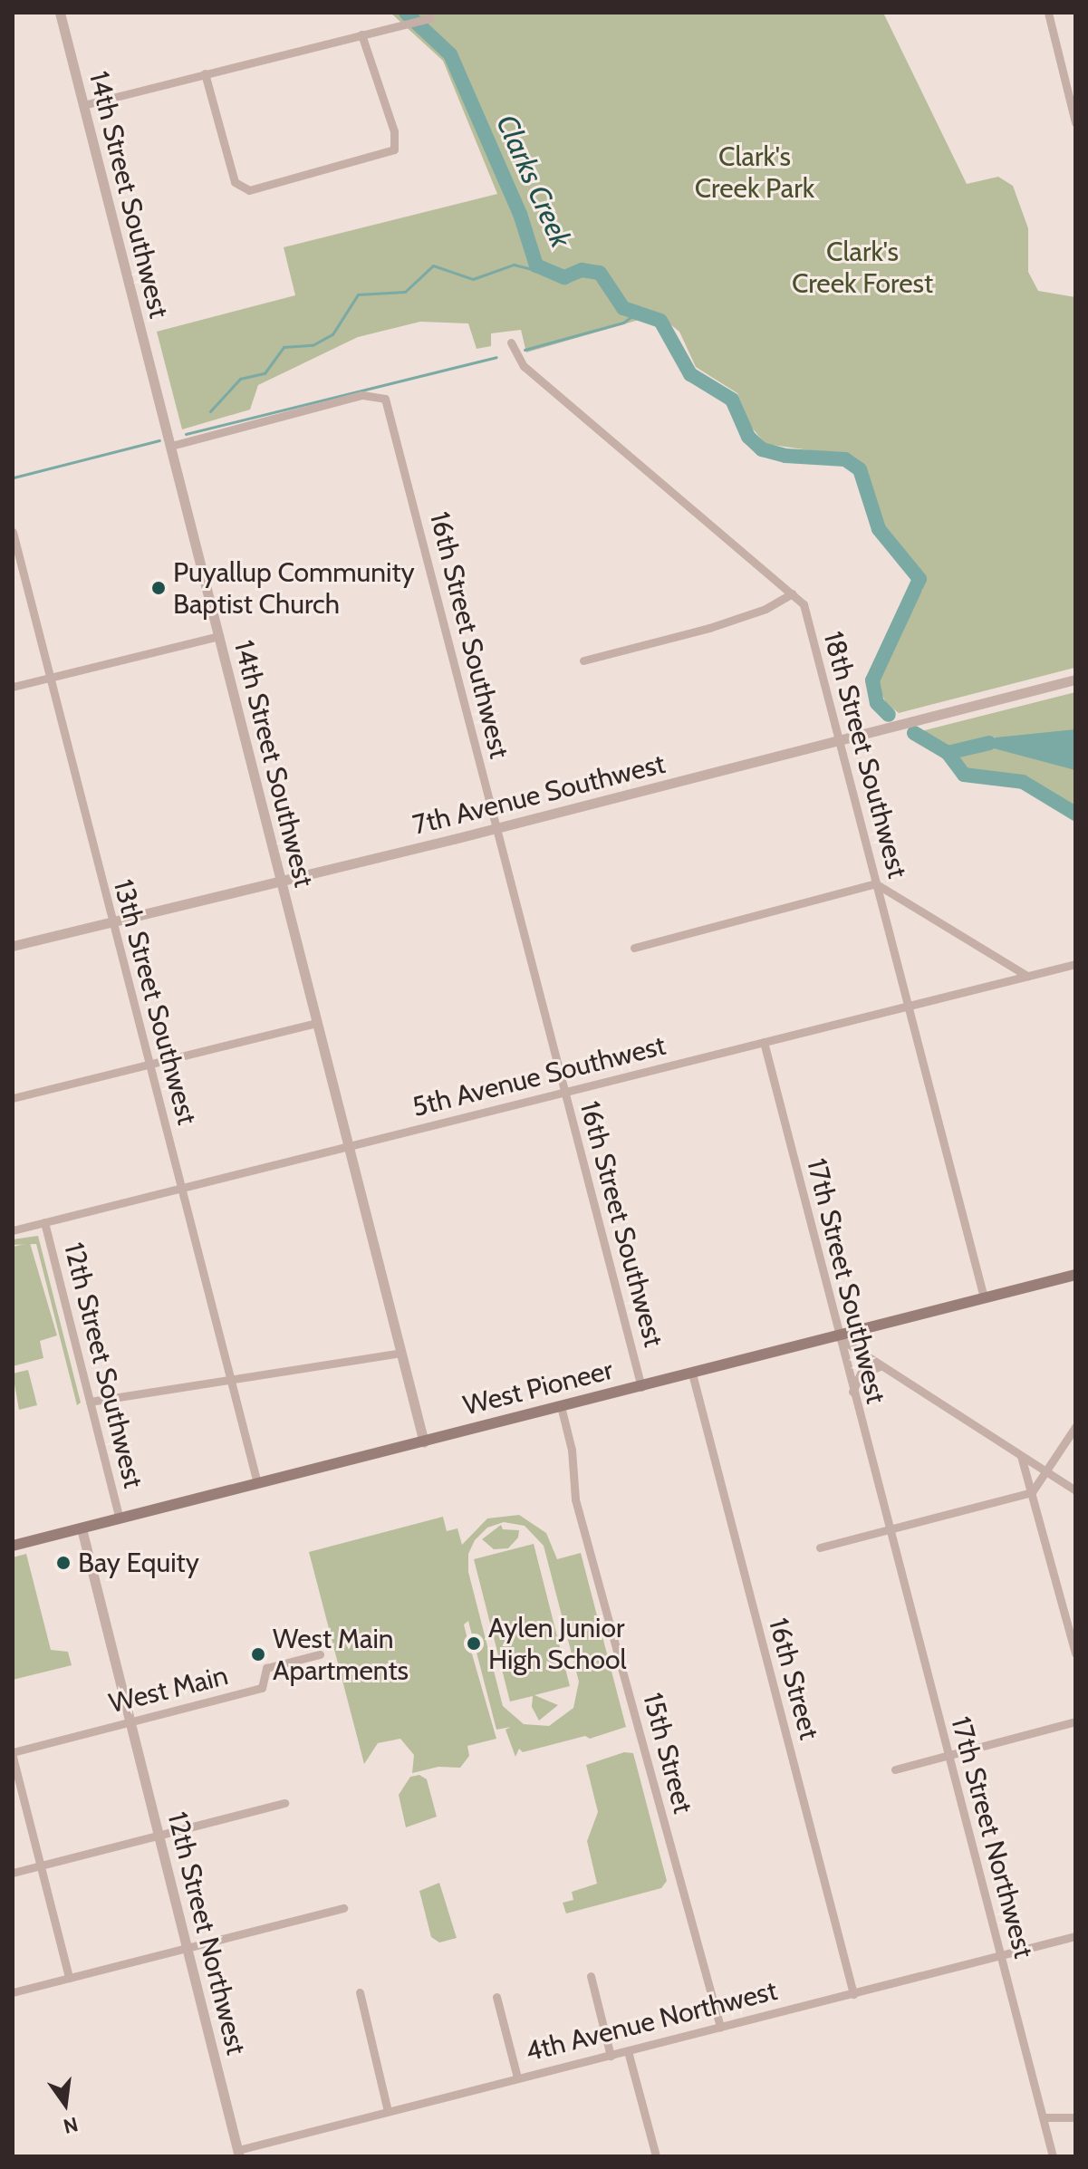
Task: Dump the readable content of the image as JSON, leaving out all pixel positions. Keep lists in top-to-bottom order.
{
  "streets": {
    "main road": ["West Pioneer"],
    "street": [
      "14th Street Southwest",
      "16th Street Southwest",
      "18th Street Southwest",
      "7th Avenue Southwest",
      "13th Street Southwest",
      "5th Avenue Southwest",
      "17th Street Southwest",
      "12th Street Southwest",
      "16th Street",
      "West Main",
      "15th Street",
      "17th Street Northwest",
      "12th Street Northwest",
      "4th Avenue Northwest"
    ]
  },
  "crossings": [
    ["14th Street Southwest", "16th Street Southwest"],
    ["14th Street Southwest", "7th Avenue Southwest"],
    ["14th Street Southwest", "5th Avenue Southwest"],
    ["14th Street Southwest", "West Pioneer"],
    ["16th Street Southwest", "7th Avenue Southwest"],
    ["16th Street Southwest", "5th Avenue Southwest"],
    ["16th Street Southwest", "West Pioneer"],
    ["18th Street Southwest", "7th Avenue Southwest"],
    ["18th Street Southwest", "5th Avenue Southwest"],
    ["18th Street Southwest", "West Pioneer"],
    ["7th Avenue Southwest", "13th Street Southwest"],
    ["13th Street Southwest", "5th Avenue Southwest"],
    ["13th Street Southwest", "West Pioneer"],
    ["5th Avenue Southwest", "17th Street Southwest"],
    ["5th Avenue Southwest", "12th Street Southwest"],
    ["17th Street Southwest", "West Pioneer"],
    ["17th Street Southwest", "17th Street Northwest"],
    ["12th Street Southwest", "West Pioneer"],
    ["West Pioneer", "16th Street"],
    ["West Pioneer", "15th Street"],
    ["16th Street", "4th Avenue Northwest"],
    ["West Main", "12th Street Northwest"],
    ["15th Street", "4th Avenue Northwest"],
    ["17th Street Northwest", "4th Avenue Northwest"],
    ["12th Street Northwest", "4th Avenue Northwest"]
  ],
  "water": ["Clarks Creek"],
  "parks": ["Clark's Creek Park", "Clark's Creek Forest"],
  "places": [
    "Puyallup Community Baptist Church",
    "Bay Equity",
    "Aylen Junior High School",
    "West Main Apartments"
  ],
  "north": "bottom"
}
